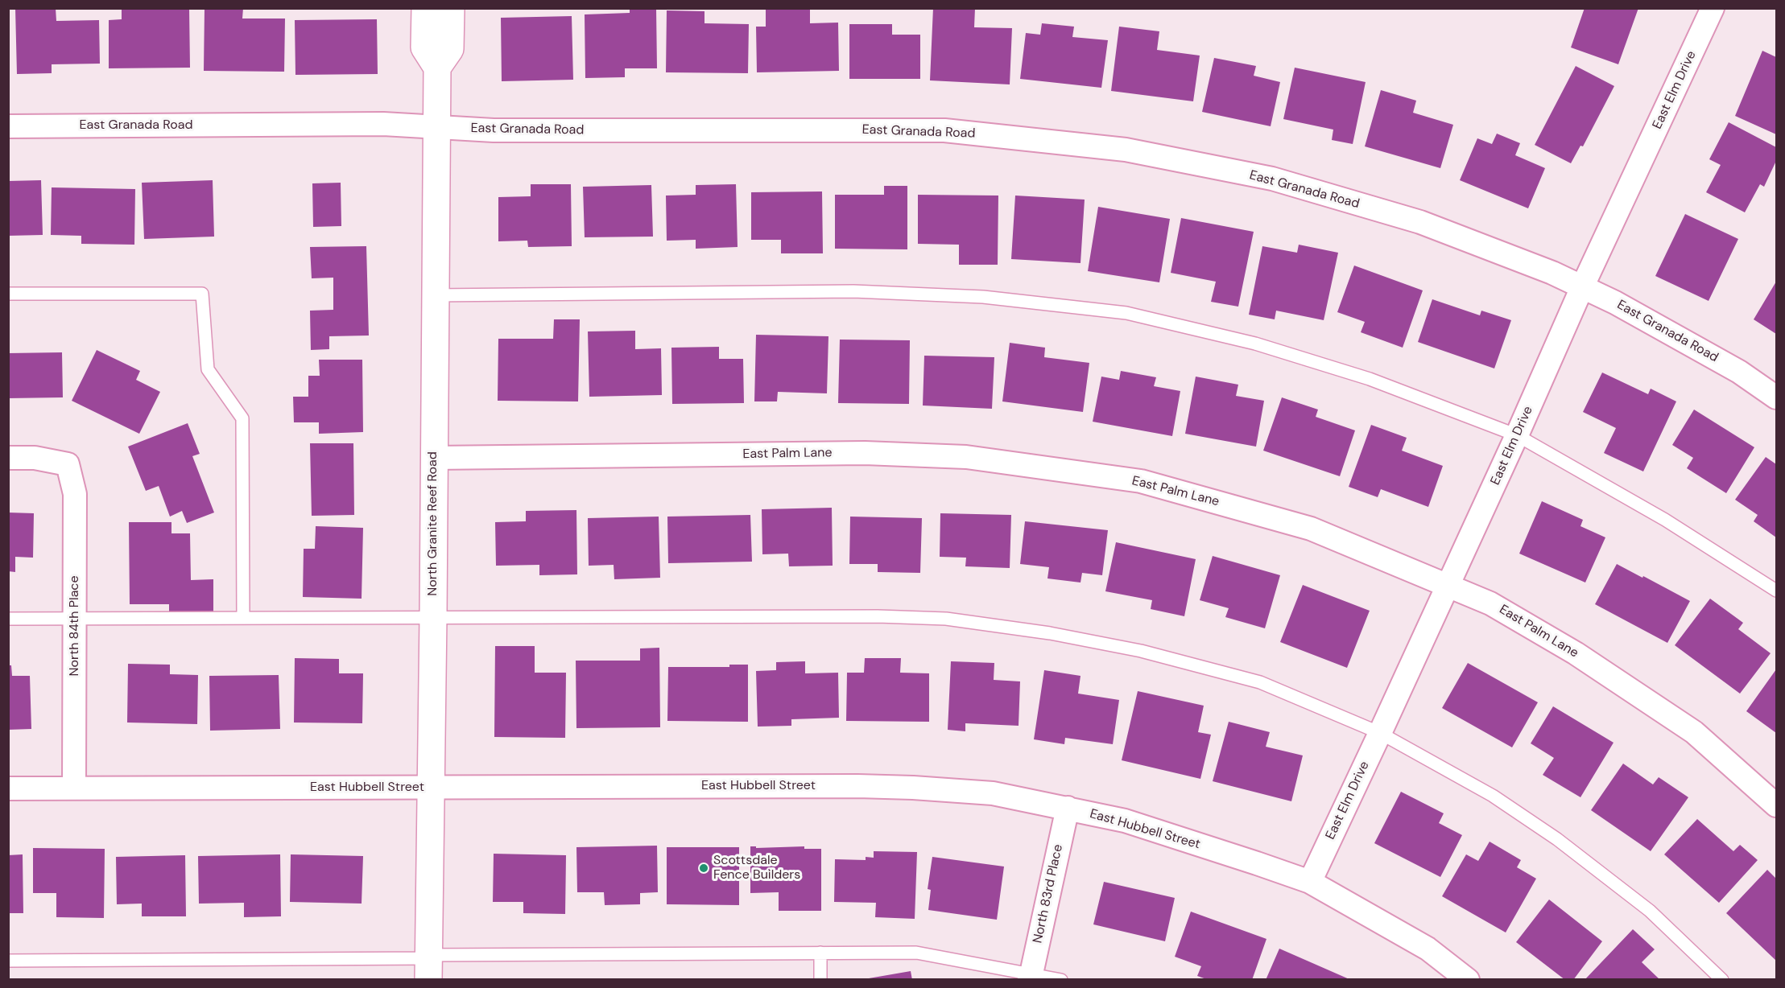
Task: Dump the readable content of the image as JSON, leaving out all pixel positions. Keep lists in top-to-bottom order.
{
  "streets": {
    "street": [
      "East Elm Drive",
      "East Granada Road",
      "East Palm Lane",
      "North Granite Reef Road",
      "North 84th Place",
      "East Hubbell Street",
      "North 83rd Place"
    ]
  },
  "crossings": [
    ["East Elm Drive", "East Granada Road"],
    ["East Elm Drive", "East Palm Lane"],
    ["East Elm Drive", "East Hubbell Street"],
    ["East Granada Road", "North Granite Reef Road"],
    ["East Palm Lane", "North Granite Reef Road"],
    ["North Granite Reef Road", "East Hubbell Street"],
    ["North 84th Place", "East Hubbell Street"],
    ["East Hubbell Street", "North 83rd Place"]
  ],
  "places": ["Scottsdale Fence Builders"]
}
